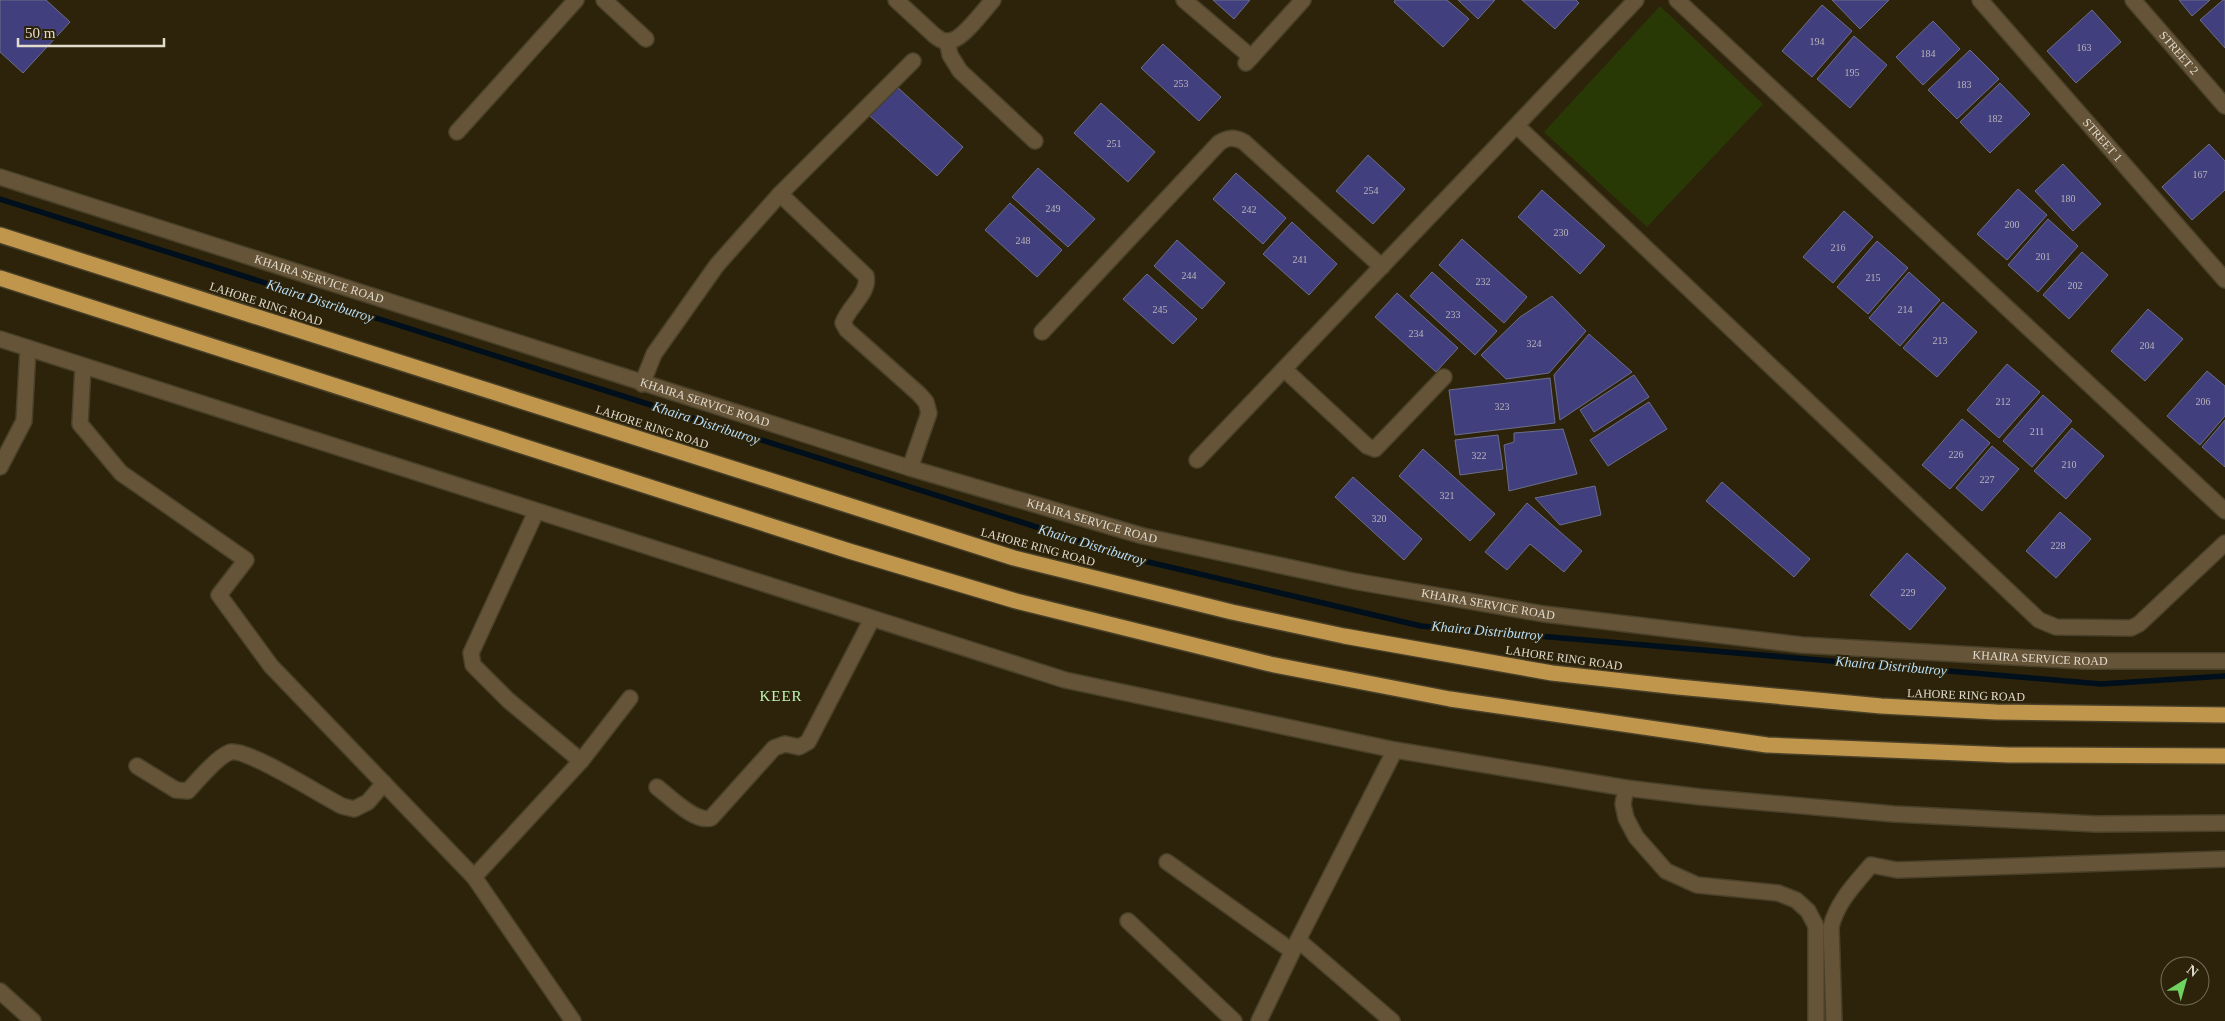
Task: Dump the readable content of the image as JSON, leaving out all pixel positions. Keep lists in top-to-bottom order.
{
  "streets": {
    "highway": ["LAHORE RING ROAD"],
    "street": ["STREET 2", "STREET 1", "KHAIRA SERVICE ROAD"]
  },
  "districts": ["KEER"],
  "water": ["Khaira Distributroy"],
  "house_numbers": [
    "194",
    "163",
    "184",
    "195",
    "253",
    "183",
    "182",
    "251",
    "167",
    "254",
    "180",
    "249",
    "242",
    "200",
    "230",
    "248",
    "216",
    "201",
    "241",
    "244",
    "215",
    "232",
    "202",
    "245",
    "214",
    "233",
    "234",
    "213",
    "324",
    "204",
    "212",
    "206",
    "323",
    "211",
    "226",
    "322",
    "210",
    "227",
    "321",
    "320",
    "228",
    "229"
  ],
  "scale_bar": "50 m",
  "north": "top right"
}
